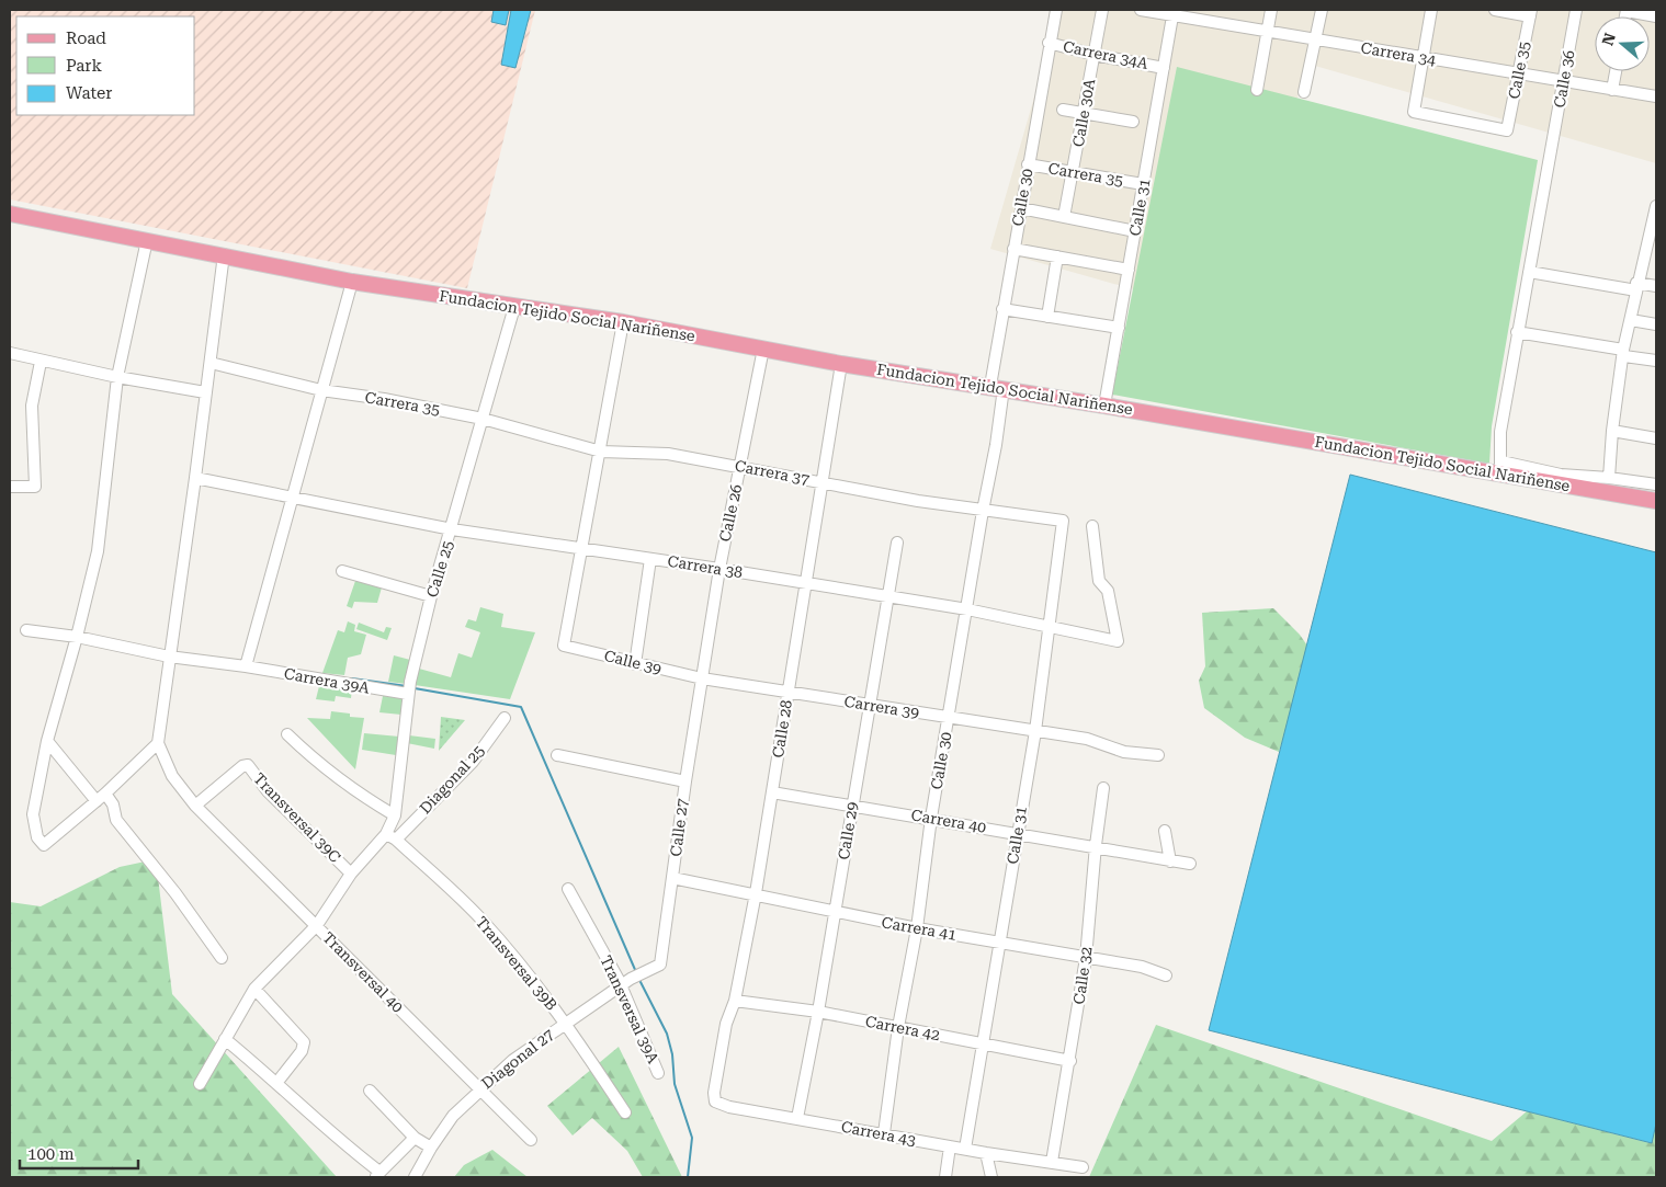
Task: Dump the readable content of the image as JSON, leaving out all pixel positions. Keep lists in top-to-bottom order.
{
  "streets": {
    "main road": ["Fundacion Tejido Social Nariñense"],
    "street": [
      "Carrera 34",
      "Carrera 34A",
      "Calle 35",
      "Calle 36",
      "Calle 30A",
      "Carrera 35",
      "Calle 30",
      "Calle 31",
      "Carrera 37",
      "Calle 26",
      "Carrera 38",
      "Calle 25",
      "Calle 39",
      "Carrera 39A",
      "Carrera 39",
      "Calle 28",
      "Diagonal 25",
      "Transversal 39C",
      "Carrera 40",
      "Calle 27",
      "Calle 29",
      "Carrera 41",
      "Transversal 39B",
      "Transversal 40",
      "Calle 32",
      "Transversal 39A",
      "Carrera 42",
      "Diagonal 27",
      "Carrera 43"
    ]
  },
  "crossings": [
    ["Carrera 34", "Calle 35"],
    ["Carrera 34", "Calle 36"],
    ["Carrera 34", "Calle 31"],
    ["Carrera 34A", "Calle 30A"],
    ["Carrera 34A", "Calle 30"],
    ["Carrera 34A", "Calle 31"],
    ["Calle 36", "Fundacion Tejido Social Nariñense"],
    ["Calle 30A", "Carrera 35"],
    ["Carrera 35", "Calle 30"],
    ["Carrera 35", "Calle 31"],
    ["Carrera 35", "Carrera 37"],
    ["Carrera 35", "Calle 25"],
    ["Calle 30", "Fundacion Tejido Social Nariñense"],
    ["Calle 30", "Carrera 37"],
    ["Calle 30", "Carrera 38"],
    ["Calle 30", "Carrera 39"],
    ["Calle 30", "Carrera 40"],
    ["Calle 30", "Carrera 41"],
    ["Calle 30", "Carrera 42"],
    ["Calle 30", "Carrera 43"],
    ["Calle 31", "Fundacion Tejido Social Nariñense"],
    ["Calle 31", "Carrera 37"],
    ["Calle 31", "Carrera 38"],
    ["Calle 31", "Carrera 39"],
    ["Calle 31", "Carrera 40"],
    ["Calle 31", "Carrera 41"],
    ["Calle 31", "Carrera 42"],
    ["Calle 31", "Carrera 43"],
    ["Fundacion Tejido Social Nariñense", "Calle 26"],
    ["Fundacion Tejido Social Nariñense", "Calle 25"],
    ["Fundacion Tejido Social Nariñense", "Calle 28"],
    ["Carrera 37", "Calle 26"],
    ["Carrera 37", "Calle 25"],
    ["Carrera 37", "Calle 28"],
    ["Calle 26", "Carrera 38"],
    ["Calle 26", "Calle 39"],
    ["Calle 26", "Carrera 39"],
    ["Calle 26", "Calle 27"],
    ["Carrera 38", "Calle 25"],
    ["Carrera 38", "Calle 39"],
    ["Carrera 38", "Calle 28"],
    ["Carrera 38", "Calle 29"],
    ["Calle 25", "Carrera 39A"],
    ["Calle 25", "Diagonal 25"],
    ["Calle 25", "Transversal 39B"],
    ["Calle 39", "Carrera 39"],
    ["Calle 39", "Calle 27"],
    ["Carrera 39", "Calle 28"],
    ["Carrera 39", "Calle 27"],
    ["Carrera 39", "Calle 29"],
    ["Calle 28", "Carrera 40"],
    ["Calle 28", "Carrera 41"],
    ["Calle 28", "Carrera 42"],
    ["Calle 28", "Carrera 43"],
    ["Diagonal 25", "Transversal 39C"],
    ["Diagonal 25", "Transversal 39B"],
    ["Diagonal 25", "Transversal 40"],
    ["Transversal 39C", "Transversal 40"],
    ["Carrera 40", "Calle 29"],
    ["Carrera 40", "Calle 32"],
    ["Calle 27", "Carrera 41"],
    ["Calle 27", "Diagonal 27"],
    ["Calle 29", "Carrera 41"],
    ["Calle 29", "Carrera 42"],
    ["Calle 29", "Carrera 43"],
    ["Carrera 41", "Calle 32"],
    ["Transversal 39B", "Diagonal 27"],
    ["Transversal 40", "Diagonal 27"],
    ["Calle 32", "Carrera 42"],
    ["Calle 32", "Carrera 43"],
    ["Transversal 39A", "Diagonal 27"]
  ],
  "legend": ["Road", "Park", "Water"],
  "scale_bar": "100 m",
  "north": "left"
}
